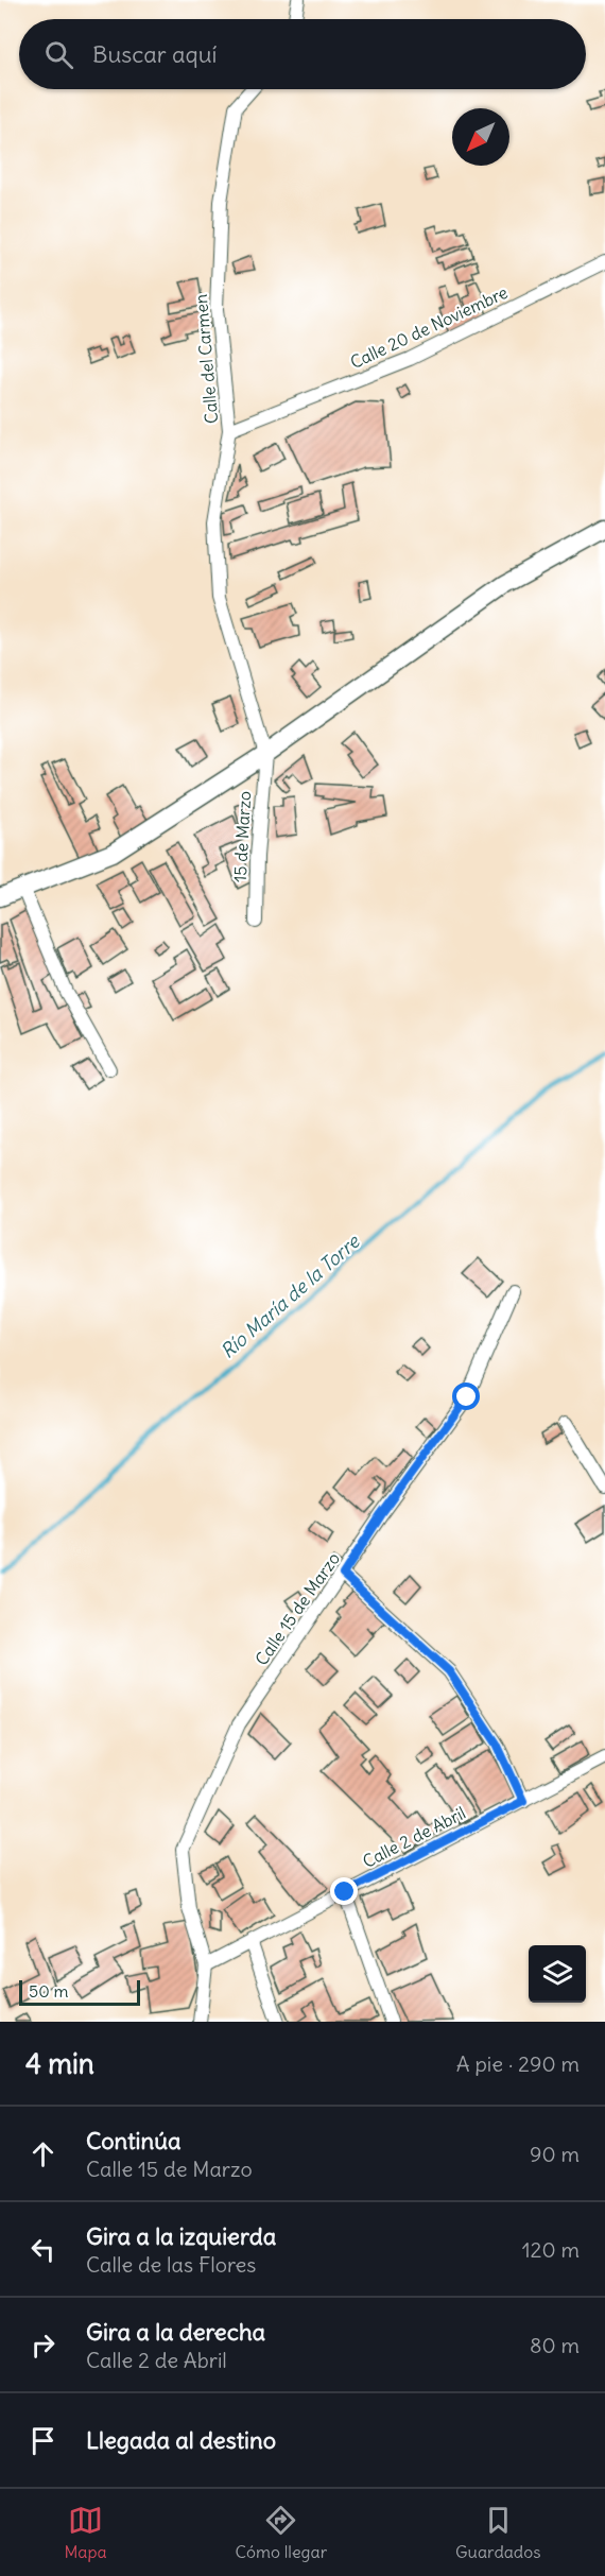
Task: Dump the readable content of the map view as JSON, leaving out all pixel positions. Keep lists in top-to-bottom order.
{
  "streets": {
    "street": [
      "Calle 20 de Noviembre",
      "Calle del Carmen",
      "15 de Marzo",
      "Calle 15 de Marzo",
      "Calle 2 de Abril"
    ]
  },
  "crossings": [
    ["Calle 20 de Noviembre", "Calle del Carmen"],
    ["Calle del Carmen", "15 de Marzo"],
    ["Calle 15 de Marzo", "Calle 2 de Abril"]
  ],
  "water": ["Río María de la Torre"],
  "scale_bar": "50 m",
  "north": "bottom left",
  "page": {
    "search": "Buscar aquí",
    "scale": "50 m",
    "heading": ["4 min", "A pie · 290 m"],
    "list": [
      ["Continúa", "Calle 15 de Marzo", "90 m"],
      ["Gira a la izquierda", "Calle de las Flores", "120 m"],
      ["Gira a la derecha", "Calle 2 de Abril", "80 m"],
      "Llegada al destino"
    ],
    "nav": ["Mapa", "Cómo llegar", "Guardados"]
  }
}
